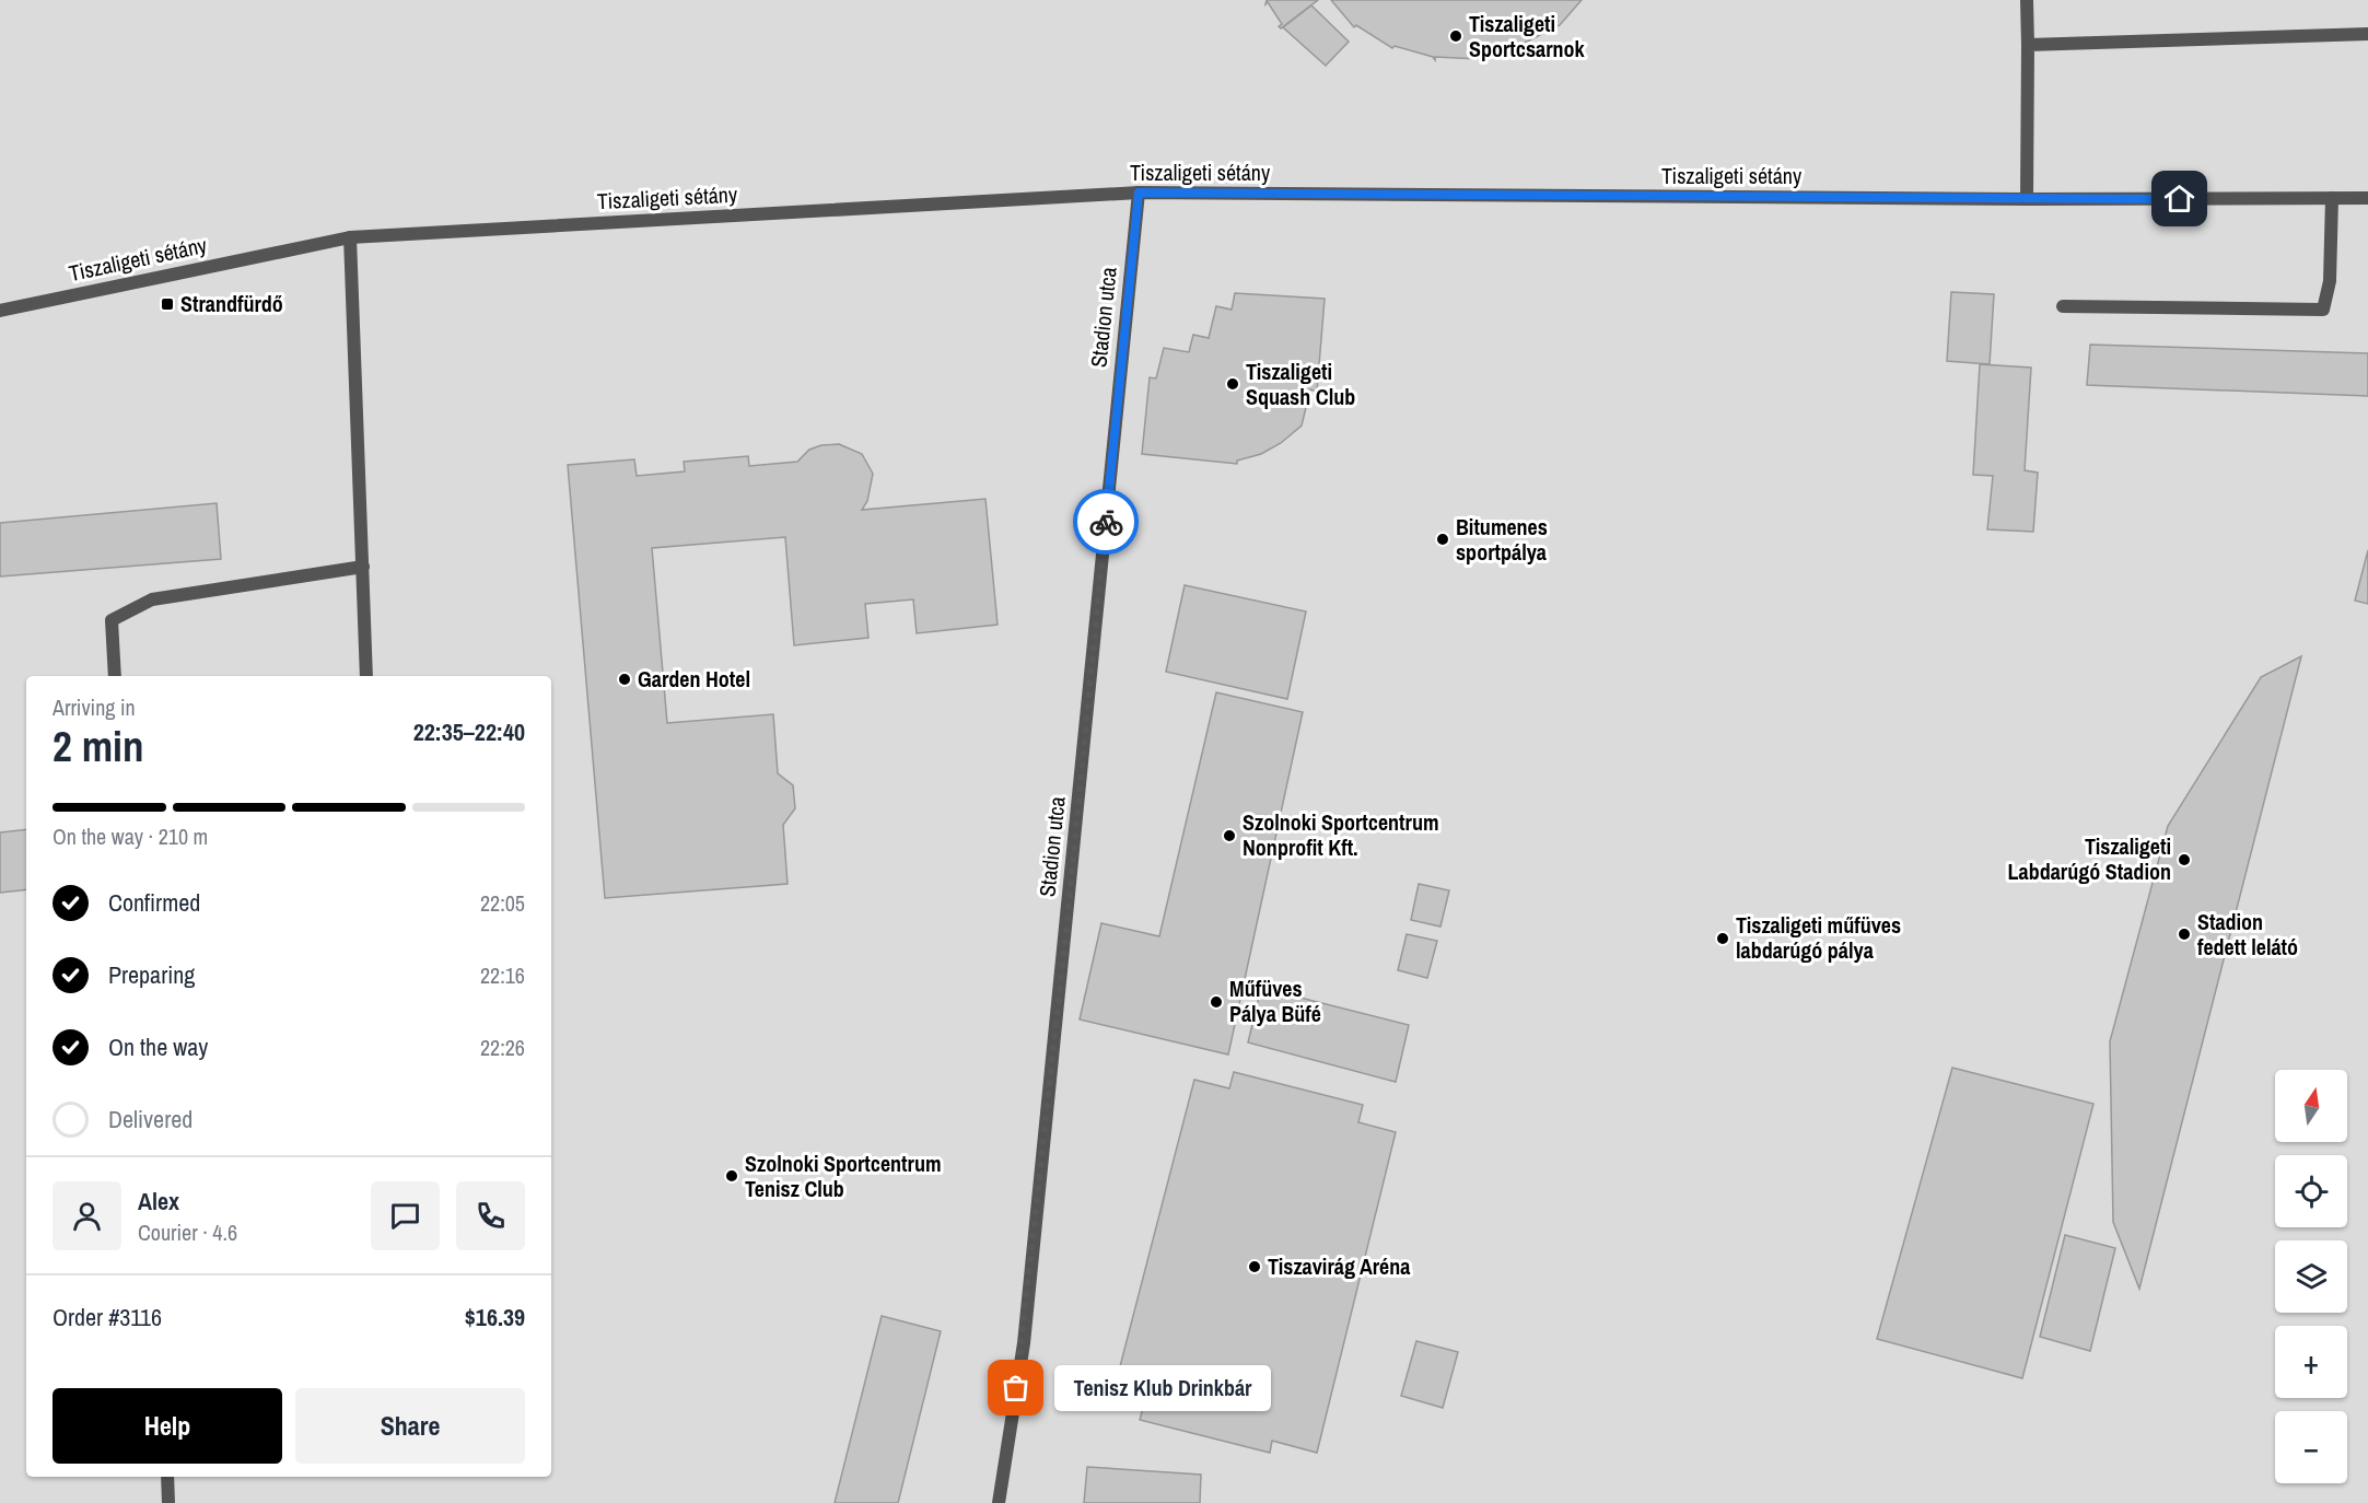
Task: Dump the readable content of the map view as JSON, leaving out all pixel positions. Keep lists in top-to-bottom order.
{
  "streets": {
    "street": ["Tiszaligeti sétány", "Stadion utca"]
  },
  "crossings": [
    ["Tiszaligeti sétány", "Stadion utca"]
  ],
  "places": {
    "other": [
      "Tiszaligeti Sportcsarnok",
      "Tiszaligeti Squash Club",
      "Bitumenes sportpálya",
      "Garden Hotel",
      "Szolnoki Sportcentrum Nonprofit Kft.",
      "Tiszaligeti Labdarúgó Stadion",
      "Stadion fedett lelátó",
      "Tiszaligeti műfüves labdarúgó pálya",
      "Műfüves Pálya Büfé",
      "Szolnoki Sportcentrum Tenisz Club",
      "Tiszavirág Aréna",
      "Tenisz Klub Drinkbár"
    ],
    "transit": ["Strandfürdő"]
  },
  "north": "top",
  "page": {
    "heading": ["2 min", "Arriving in", "22:35–22:40"],
    "panel": [
      "Alex",
      "Courier · 4.6",
      "Order #3116",
      "$16.39"
    ],
    "bar": "On the way · 210 m",
    "list": [
      ["Confirmed", "22:05"],
      ["Preparing", "22:16"],
      ["On the way", "22:26"],
      "Delivered"
    ],
    "map_buttons": ["+", "−"],
    "bubble": "Tenisz Klub Drinkbár",
    "buttons": ["Help", "Share"]
  }
}
